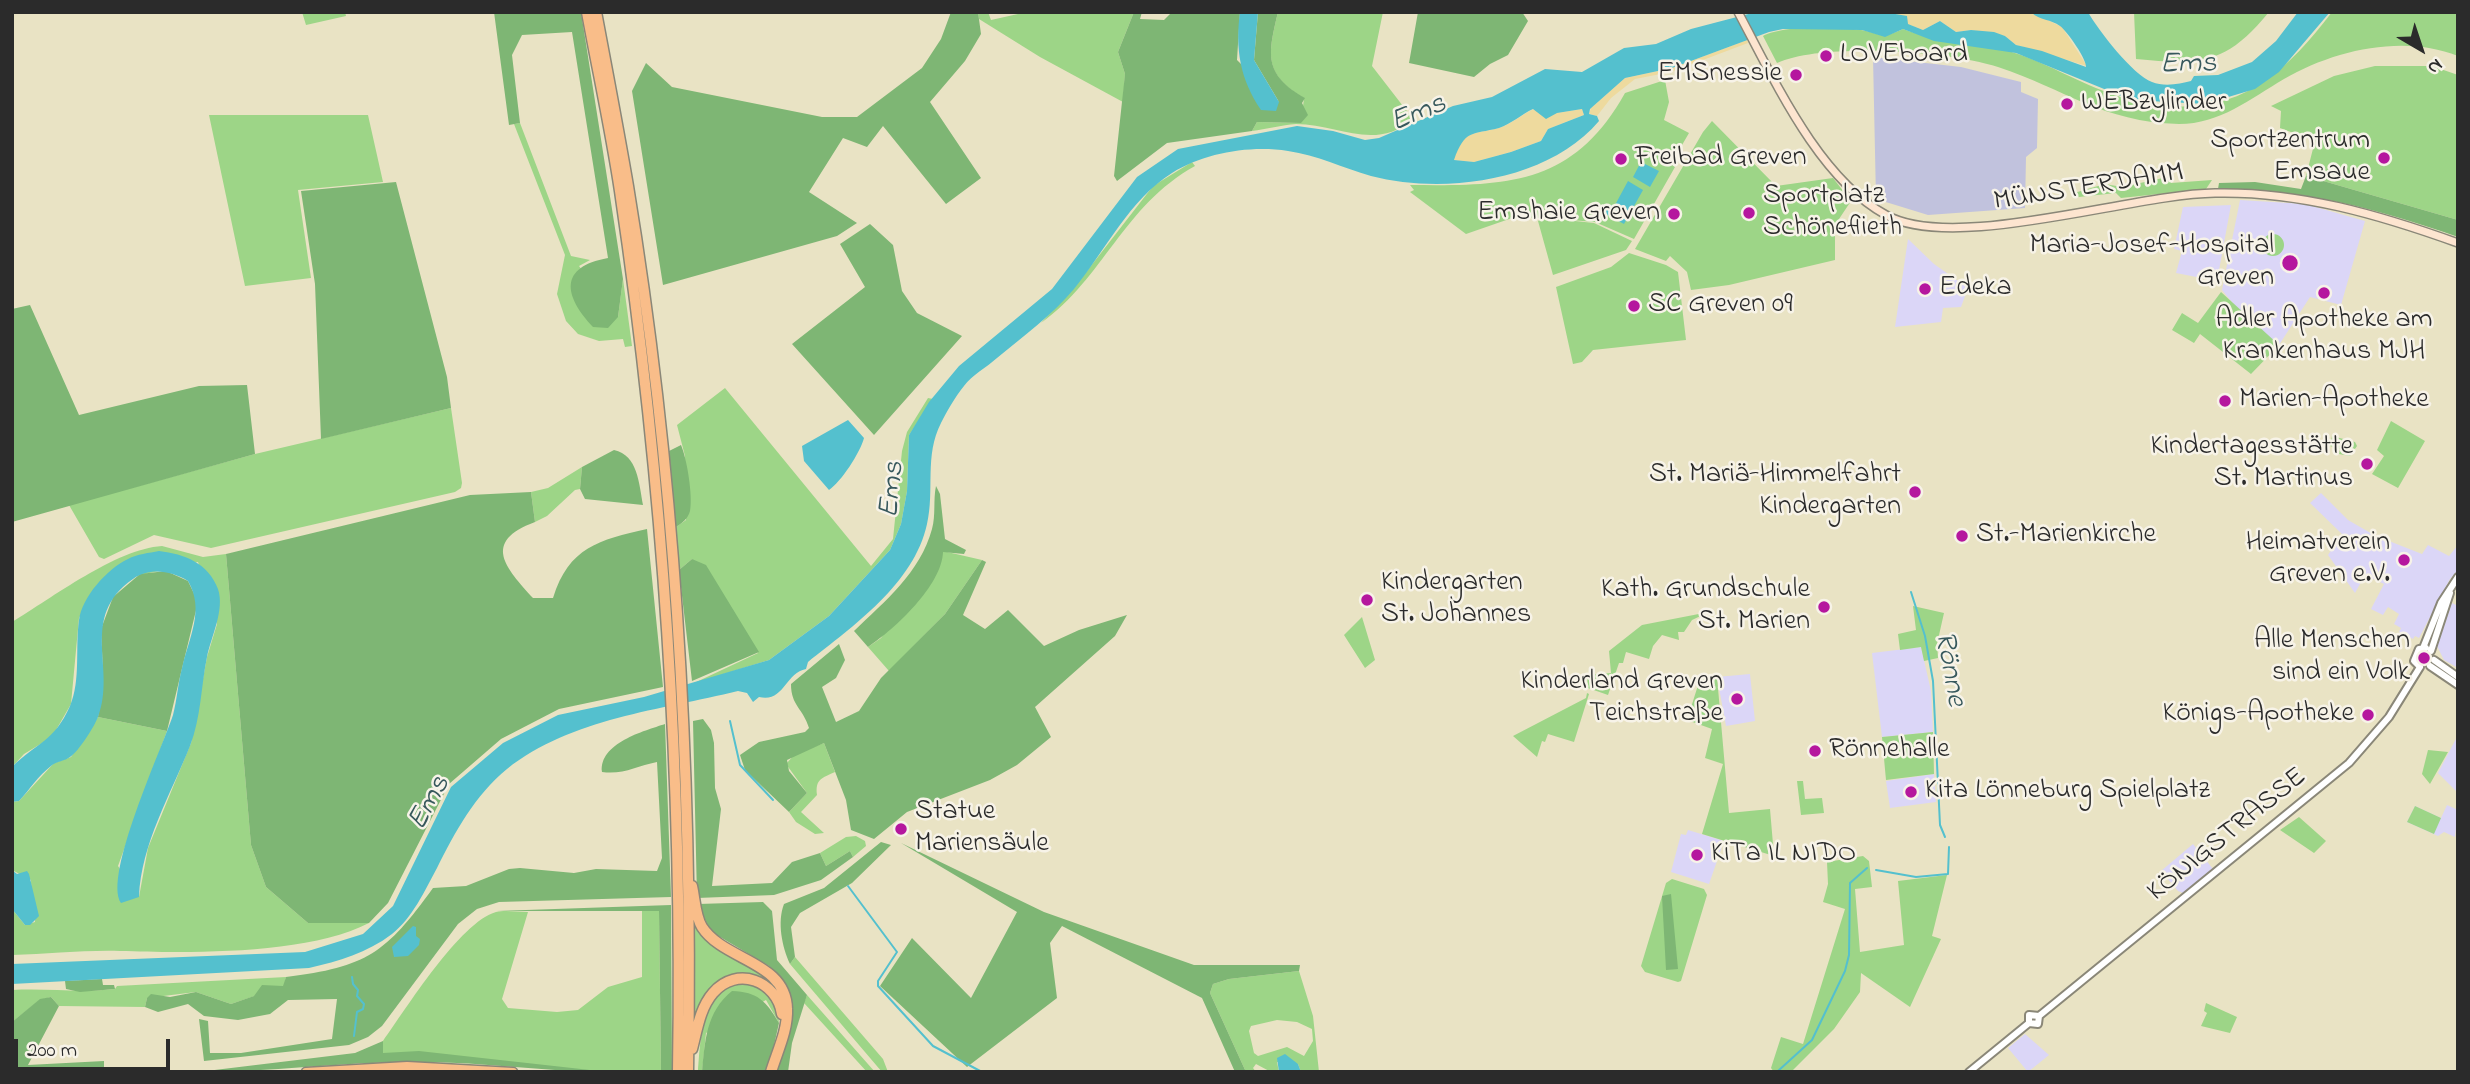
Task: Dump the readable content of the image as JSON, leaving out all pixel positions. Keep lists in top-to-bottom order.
{
  "streets": {
    "main road": ["MÜNSTERDAMM"],
    "street": ["KÖNIGSTRASSE"]
  },
  "water": ["Ems", "Rönne"],
  "places": [
    "LOVEboard",
    "EMSnessie",
    "WEBzylinder",
    "Sportzentrum Emsaue",
    "Freibad Greven",
    "Sportplatz Schöneflieth",
    "Emshaie Greven",
    "Maria-Josef-Hospital Greven",
    "Edeka",
    "Adler Apotheke am Krankenhaus MJH",
    "SC Greven 09",
    "Marien-Apotheke",
    "Kindertagesstätte St. Martinus",
    "St. Mariä-Himmelfahrt Kindergarten",
    "St.-Marienkirche",
    "Heimatverein Greven e.V.",
    "Kindergarten St. Johannes",
    "Kath. Grundschule St. Marien",
    "Alle Menschen sind ein Volk",
    "Kinderland Greven Teichstraße",
    "Königs-Apotheke",
    "Rönnehalle",
    "Kita Lönneburg Spielplatz",
    "Statue Mariensäule",
    "KiTa IL NIDO"
  ],
  "scale_bar": "200 m",
  "north": "bottom right"
}
